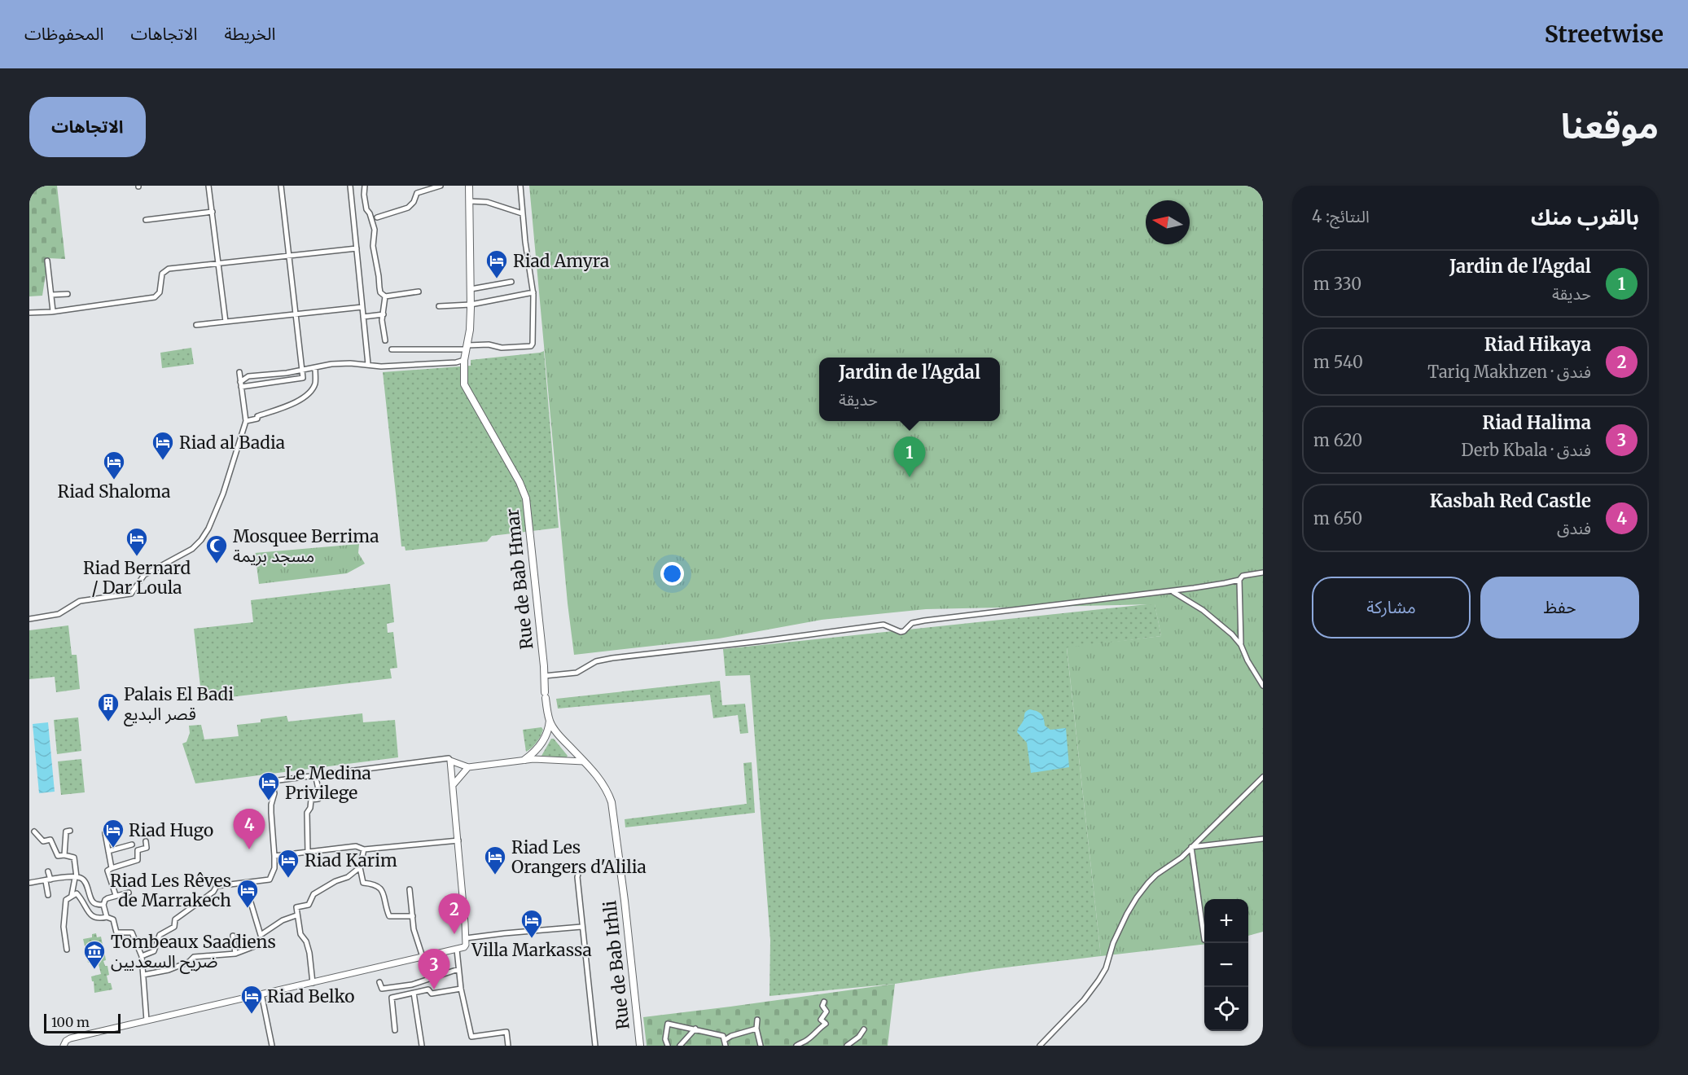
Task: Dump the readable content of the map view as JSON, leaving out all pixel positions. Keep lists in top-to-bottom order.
{
  "streets": {
    "main road": ["Rue de Bab Hmar", "Rue de Bab Irhli"]
  },
  "crossings": [
    ["Rue de Bab Hmar", "Rue de Bab Irhli"]
  ],
  "places": {
    "hotel": [
      "Riad Amyra",
      "Riad al Badia",
      "Riad Shaloma",
      "Riad Bernard / Dar Loula",
      "Le Medina Privilege",
      "Riad Hugo",
      "Riad Les Orangers d'Alilia",
      "Riad Karim",
      "Riad Les Rêves de Marrakech",
      "Villa Markassa",
      "Riad Belko"
    ],
    "mosque": ["Mosquee Berrima مسجد بريمة"],
    "building": ["Palais El Badi قصر البديع"],
    "museum": ["Tombeaux Saadiens ضريح السعديين"]
  },
  "scale_bar": "100 m",
  "north": "left",
  "page": {
    "header": "Streetwise",
    "nav": ["الخريطة", "الاتجاهات", "المحفوظات"],
    "title": "موقعنا",
    "buttons": [
      "الاتجاهات",
      ["حفظ", "مشاركة"]
    ],
    "heading": ["بالقرب منك", "النتائج: 4"],
    "list": [
      {
        "mark": "1",
        "name": "Jardin de l'Agdal",
        "note": "حديقة",
        "value": "330 m"
      },
      {
        "mark": "2",
        "name": "Riad Hikaya",
        "note": "فندق · Tariq Makhzen",
        "value": "540 m"
      },
      {
        "mark": "3",
        "name": "Riad Halima",
        "note": "فندق · Derb Kbala",
        "value": "620 m"
      },
      {
        "mark": "4",
        "name": "Kasbah Red Castle",
        "note": "فندق",
        "value": "650 m"
      }
    ],
    "popup": ["Jardin de l'Agdal", "حديقة"],
    "pins": [
      "1",
      "4",
      "2",
      "3"
    ],
    "map_buttons": ["+", "−"],
    "scale": "100 m"
  }
}
